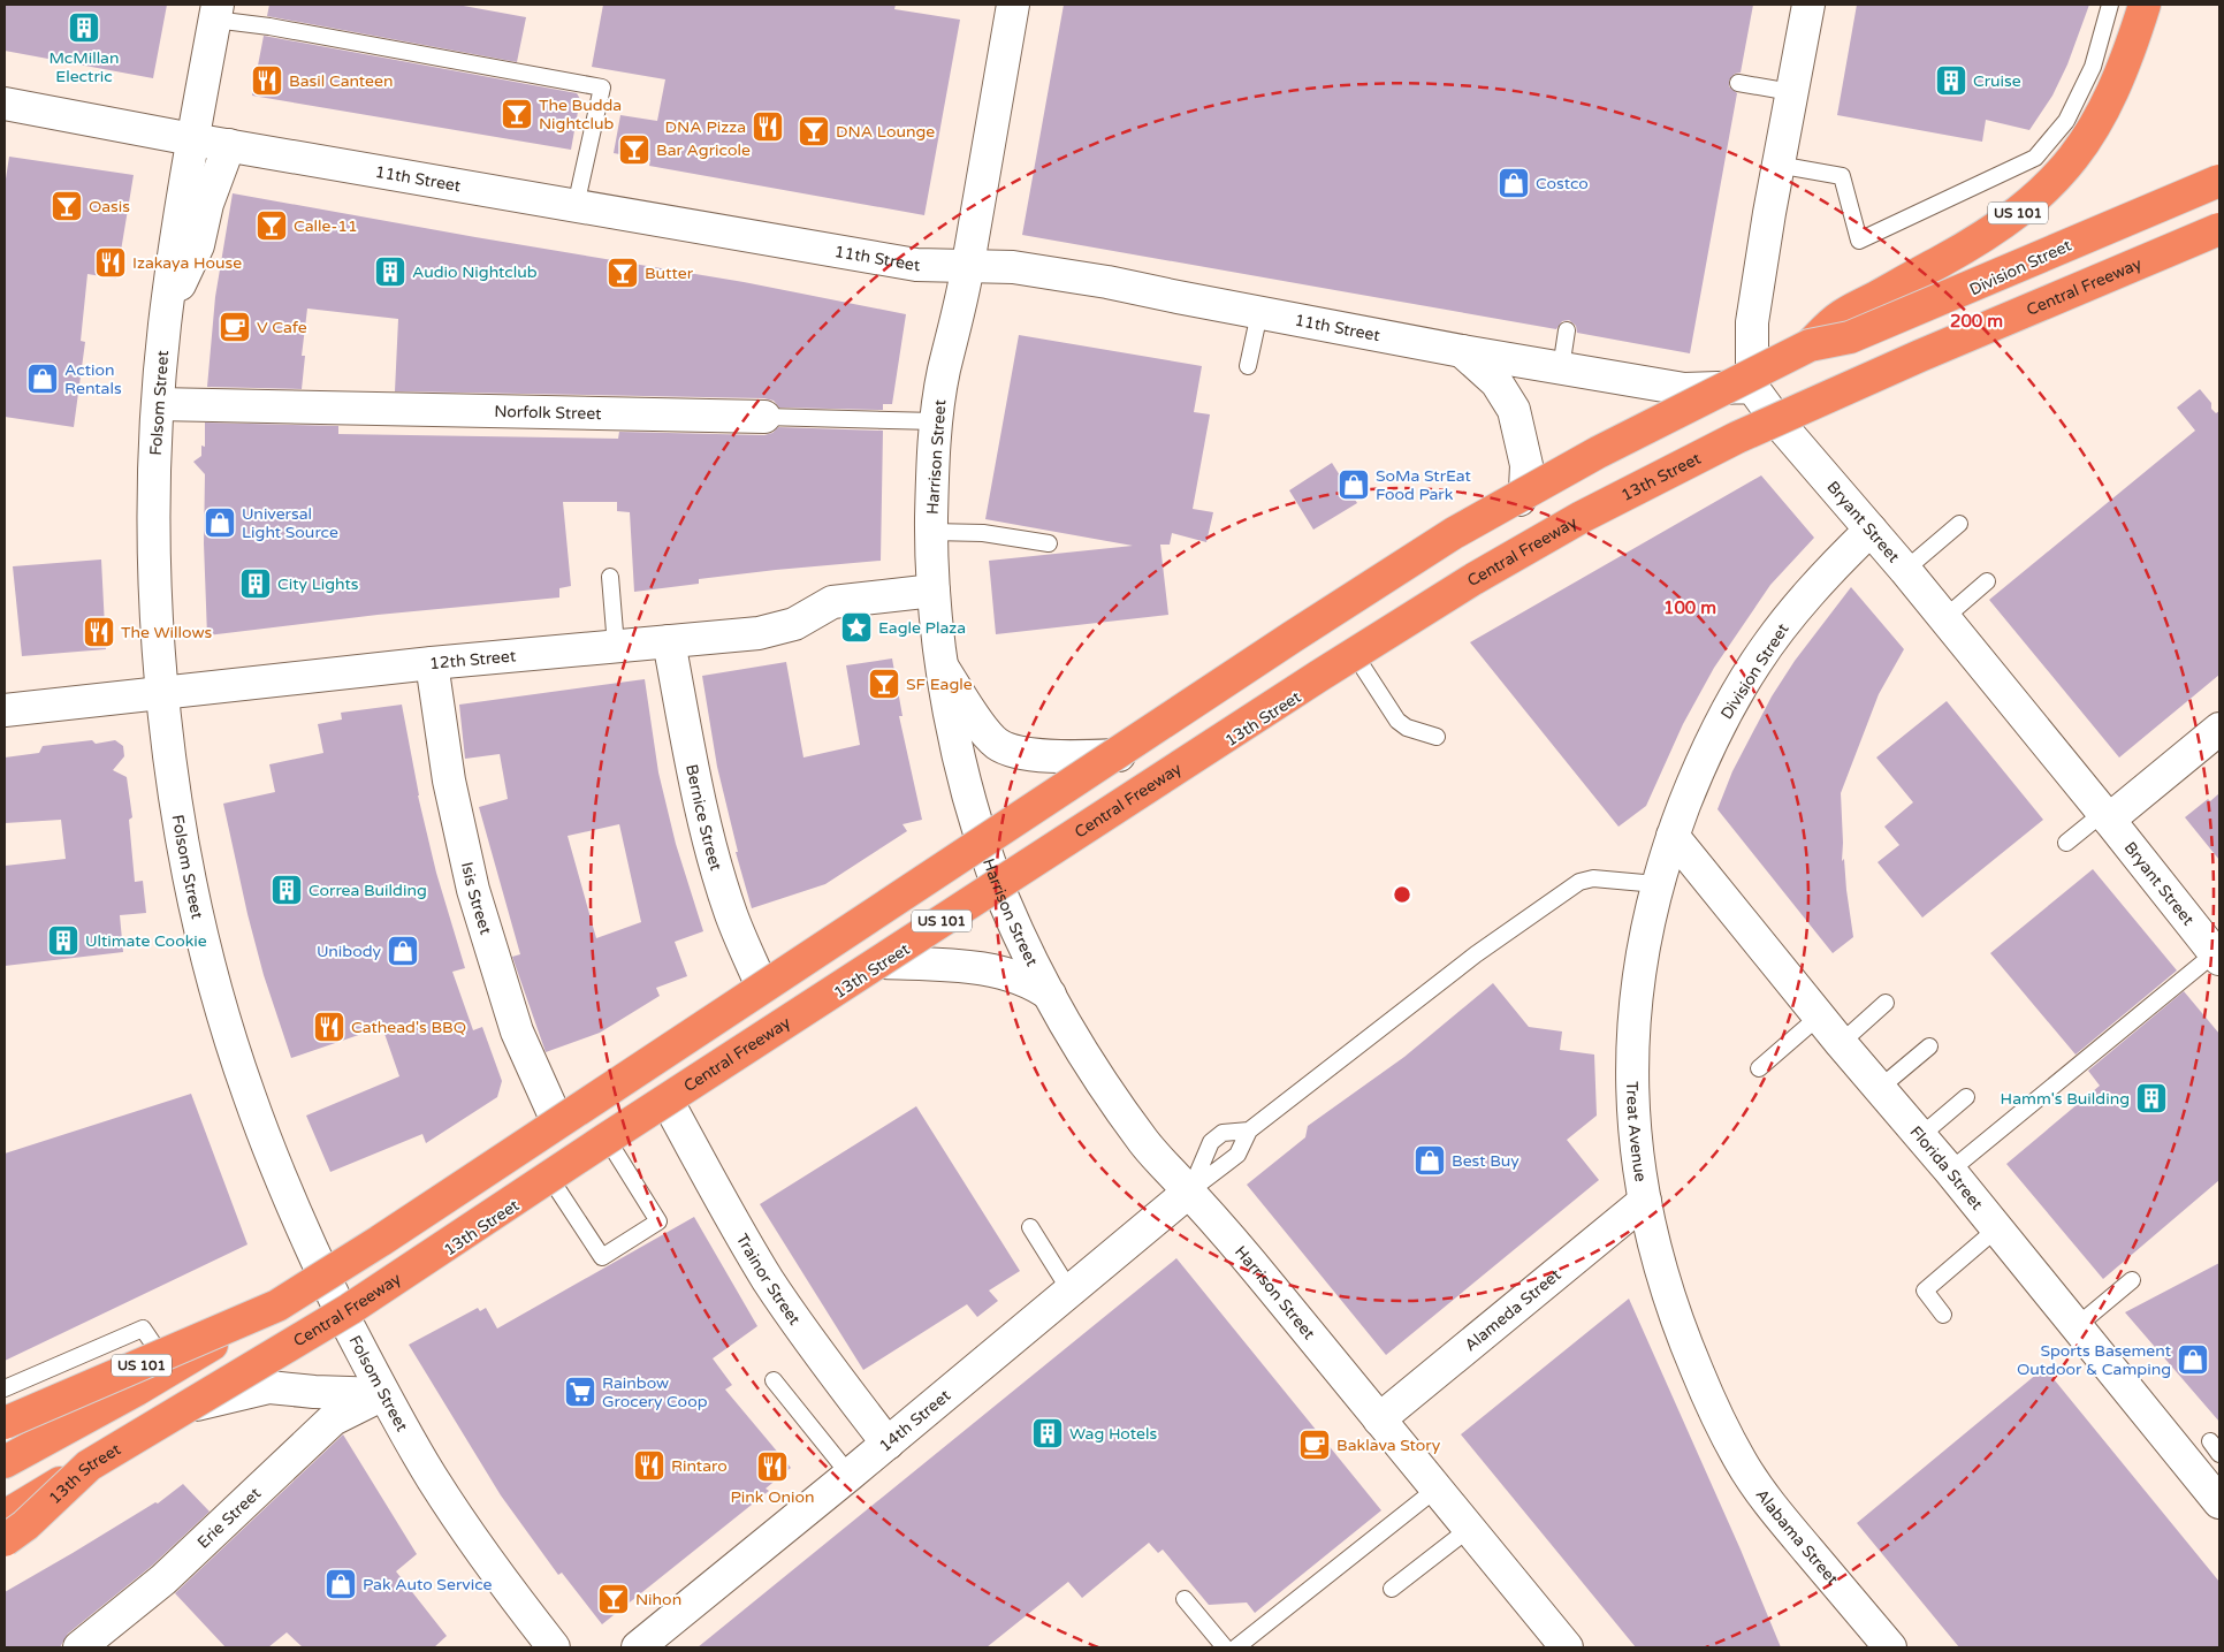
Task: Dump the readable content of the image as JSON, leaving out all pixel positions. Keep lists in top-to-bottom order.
{
  "streets": {
    "highway": ["US 101", "Central Freeway"],
    "street": [
      "11th Street",
      "Division Street",
      "Folsom Street",
      "Norfolk Street",
      "Harrison Street",
      "13th Street",
      "Bryant Street",
      "12th Street",
      "Bernice Street",
      "Isis Street",
      "Treat Avenue",
      "Florida Street",
      "Trainor Street",
      "Alameda Street",
      "14th Street",
      "Erie Street",
      "Alabama Street"
    ]
  },
  "crossings": [
    ["11th Street", "Division Street"],
    ["11th Street", "Folsom Street"],
    ["11th Street", "Harrison Street"],
    ["11th Street", "Bryant Street"],
    ["US 101", "Central Freeway"],
    ["Division Street", "Bryant Street"],
    ["Division Street", "Treat Avenue"],
    ["Division Street", "Florida Street"],
    ["Folsom Street", "Norfolk Street"],
    ["Folsom Street", "13th Street"],
    ["Folsom Street", "12th Street"],
    ["Folsom Street", "Erie Street"],
    ["Norfolk Street", "Harrison Street"],
    ["Harrison Street", "13th Street"],
    ["Harrison Street", "12th Street"],
    ["Harrison Street", "Alameda Street"],
    ["Harrison Street", "14th Street"],
    ["13th Street", "Bryant Street"],
    ["13th Street", "Trainor Street"],
    ["12th Street", "Bernice Street"],
    ["12th Street", "Isis Street"],
    ["Treat Avenue", "Florida Street"],
    ["Treat Avenue", "Alameda Street"],
    ["Treat Avenue", "Alabama Street"],
    ["Trainor Street", "14th Street"]
  ],
  "places": {
    "building": [
      "McMillan Electric",
      "Cruise",
      "Audio Nightclub",
      "City Lights",
      "Correa Building",
      "Ultimate Cookie",
      "Hamm's Building",
      "Wag Hotels"
    ],
    "restaurant": [
      "Basil Canteen",
      "DNA Pizza",
      "Izakaya House",
      "The Willows",
      "Cathead's BBQ",
      "Rintaro",
      "Pink Onion"
    ],
    "bar": [
      "The Budda Nightclub",
      "DNA Lounge",
      "Bar Agricole",
      "Oasis",
      "Calle-11",
      "Butter",
      "SF Eagle",
      "Nihon"
    ],
    "shop": [
      "Costco",
      "Action Rentals",
      "SoMa StrEat Food Park",
      "Universal Light Source",
      "Unibody",
      "Best Buy",
      "Sports Basement Outdoor & Camping",
      "Pak Auto Service"
    ],
    "cafe": ["V Cafe", "Baklava Story"],
    "place": ["Eagle Plaza"],
    "supermarket": ["Rainbow Grocery Coop"]
  },
  "rings": ["200 m", "100 m"]
}
